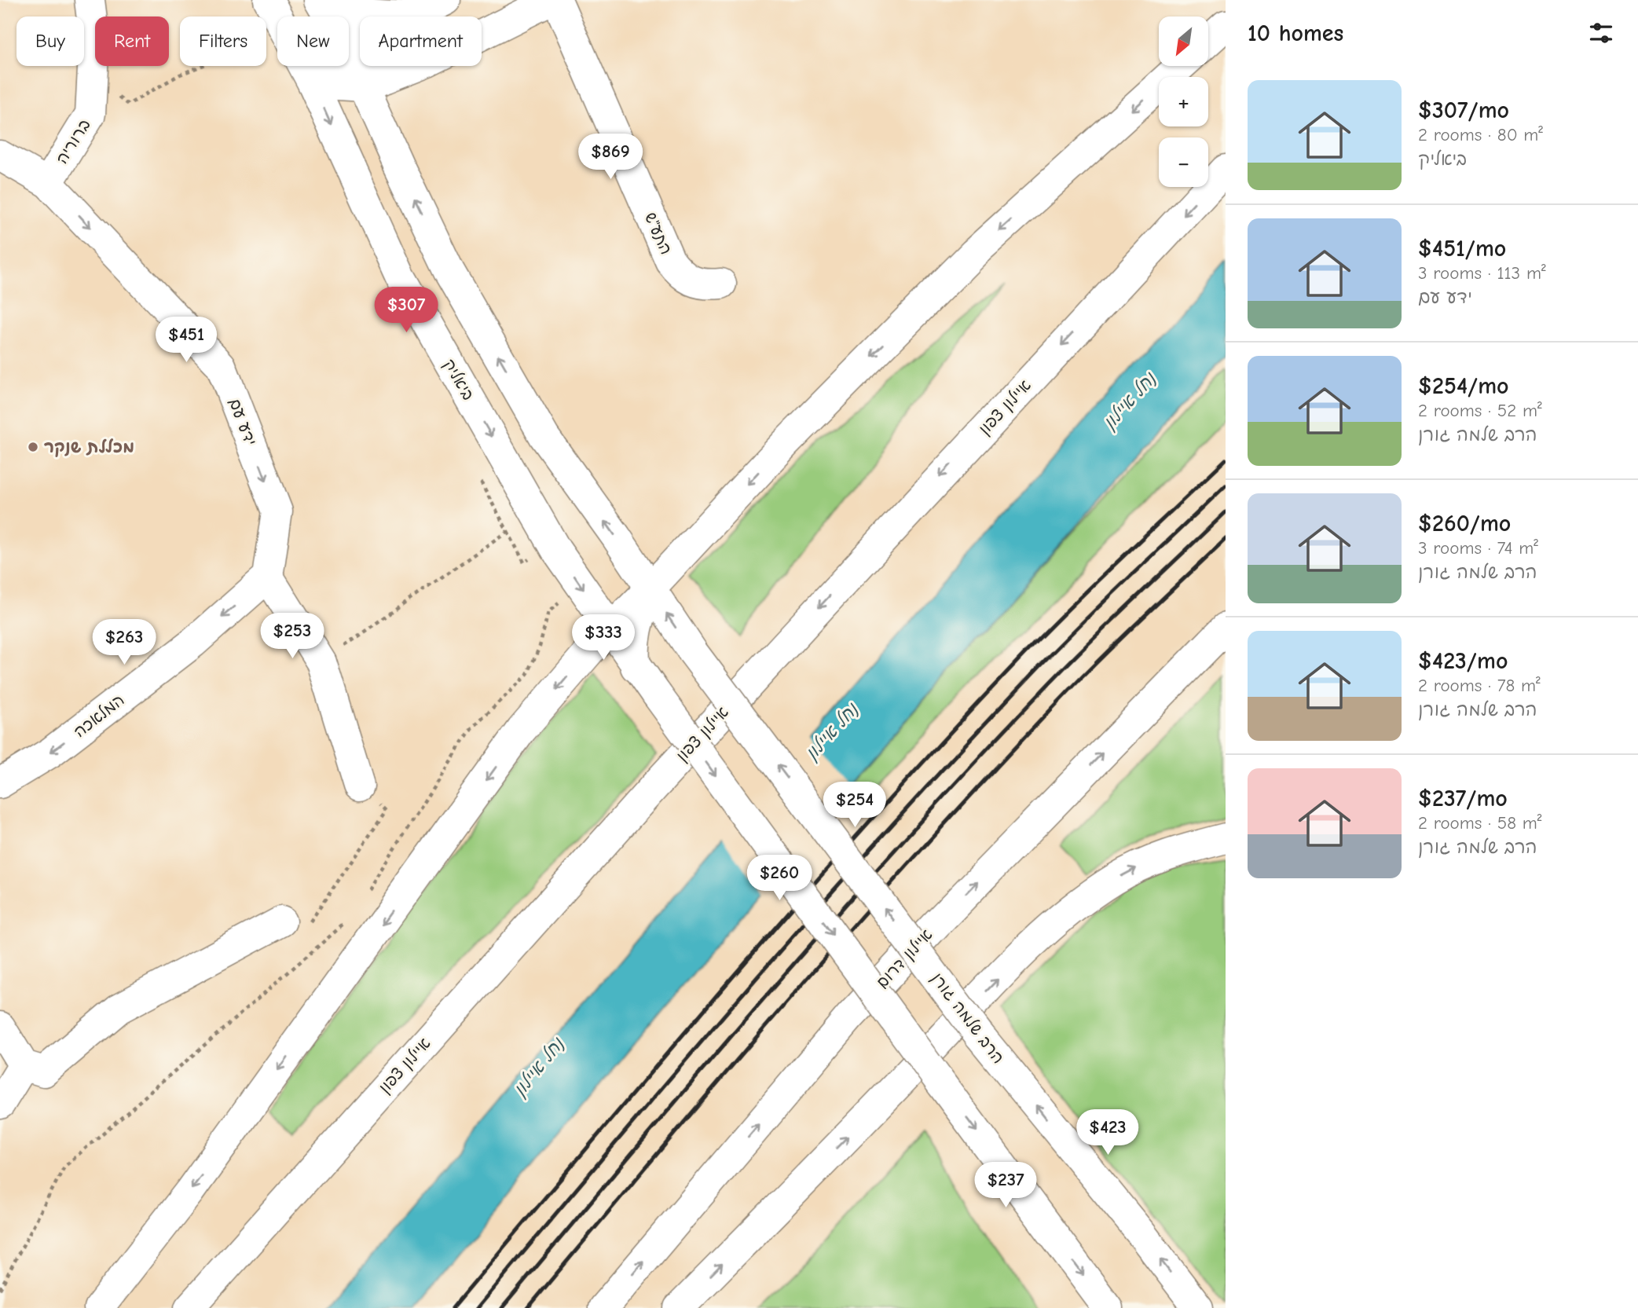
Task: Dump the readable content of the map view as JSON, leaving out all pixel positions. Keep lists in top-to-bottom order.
{
  "streets": {
    "main road": [
      "ברוריה",
      "התע\"ש",
      "ביאליק",
      "איילון צפון",
      "ידע עם",
      "המלאכה",
      "איילון דרום",
      "הרב שלמה גורן"
    ]
  },
  "crossings": [
    ["ברוריה", "ידע עם"],
    ["ידע עם", "המלאכה"]
  ],
  "water": ["נחל איילון"],
  "places": ["מכללת שנקר"],
  "north": "bottom left",
  "page": {
    "heading": "10 homes",
    "map_buttons": ["+", "−"],
    "chip": [
      "Buy",
      "Rent",
      "Filters",
      "New",
      "Apartment"
    ],
    "list": [
      {
        "name": "$307/mo",
        "note": "2 rooms · 80 m² · ביאליק"
      },
      {
        "name": "$451/mo",
        "note": "3 rooms · 113 m² · ידע עם"
      },
      {
        "name": "$254/mo",
        "note": "2 rooms · 52 m² · הרב שלמה גורן"
      },
      {
        "name": "$260/mo",
        "note": "3 rooms · 74 m² · הרב שלמה גורן"
      },
      {
        "name": "$423/mo",
        "note": "2 rooms · 78 m² · הרב שלמה גורן"
      },
      {
        "name": "$237/mo",
        "note": "2 rooms · 58 m² · הרב שלמה גורן"
      }
    ],
    "price": [
      "$869",
      "$307",
      "$451",
      "$253",
      "$333",
      "$263",
      "$254",
      "$260",
      "$423",
      "$237"
    ]
  }
}
